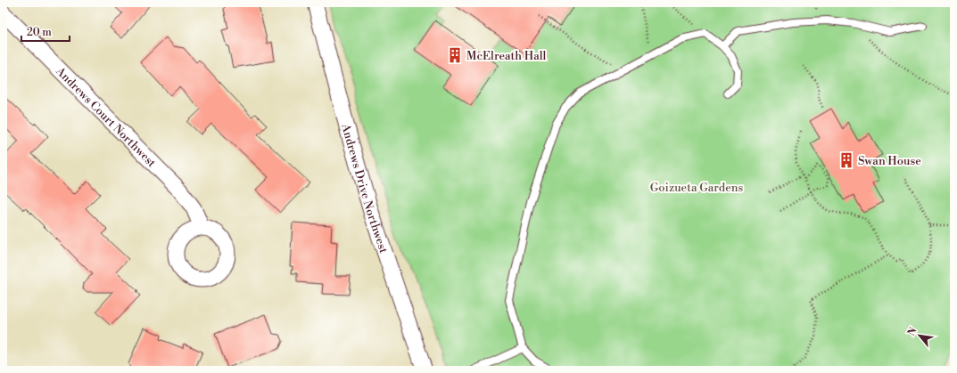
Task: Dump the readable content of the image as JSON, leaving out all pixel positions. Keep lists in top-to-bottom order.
{
  "streets": {
    "street": ["Andrews Court Northwest", "Andrews Drive Northwest"]
  },
  "parks": ["Goizueta Gardens"],
  "places": {
    "building": ["McElreath Hall", "Swan House"]
  },
  "scale_bar": "20 m",
  "north": "top left"
}
